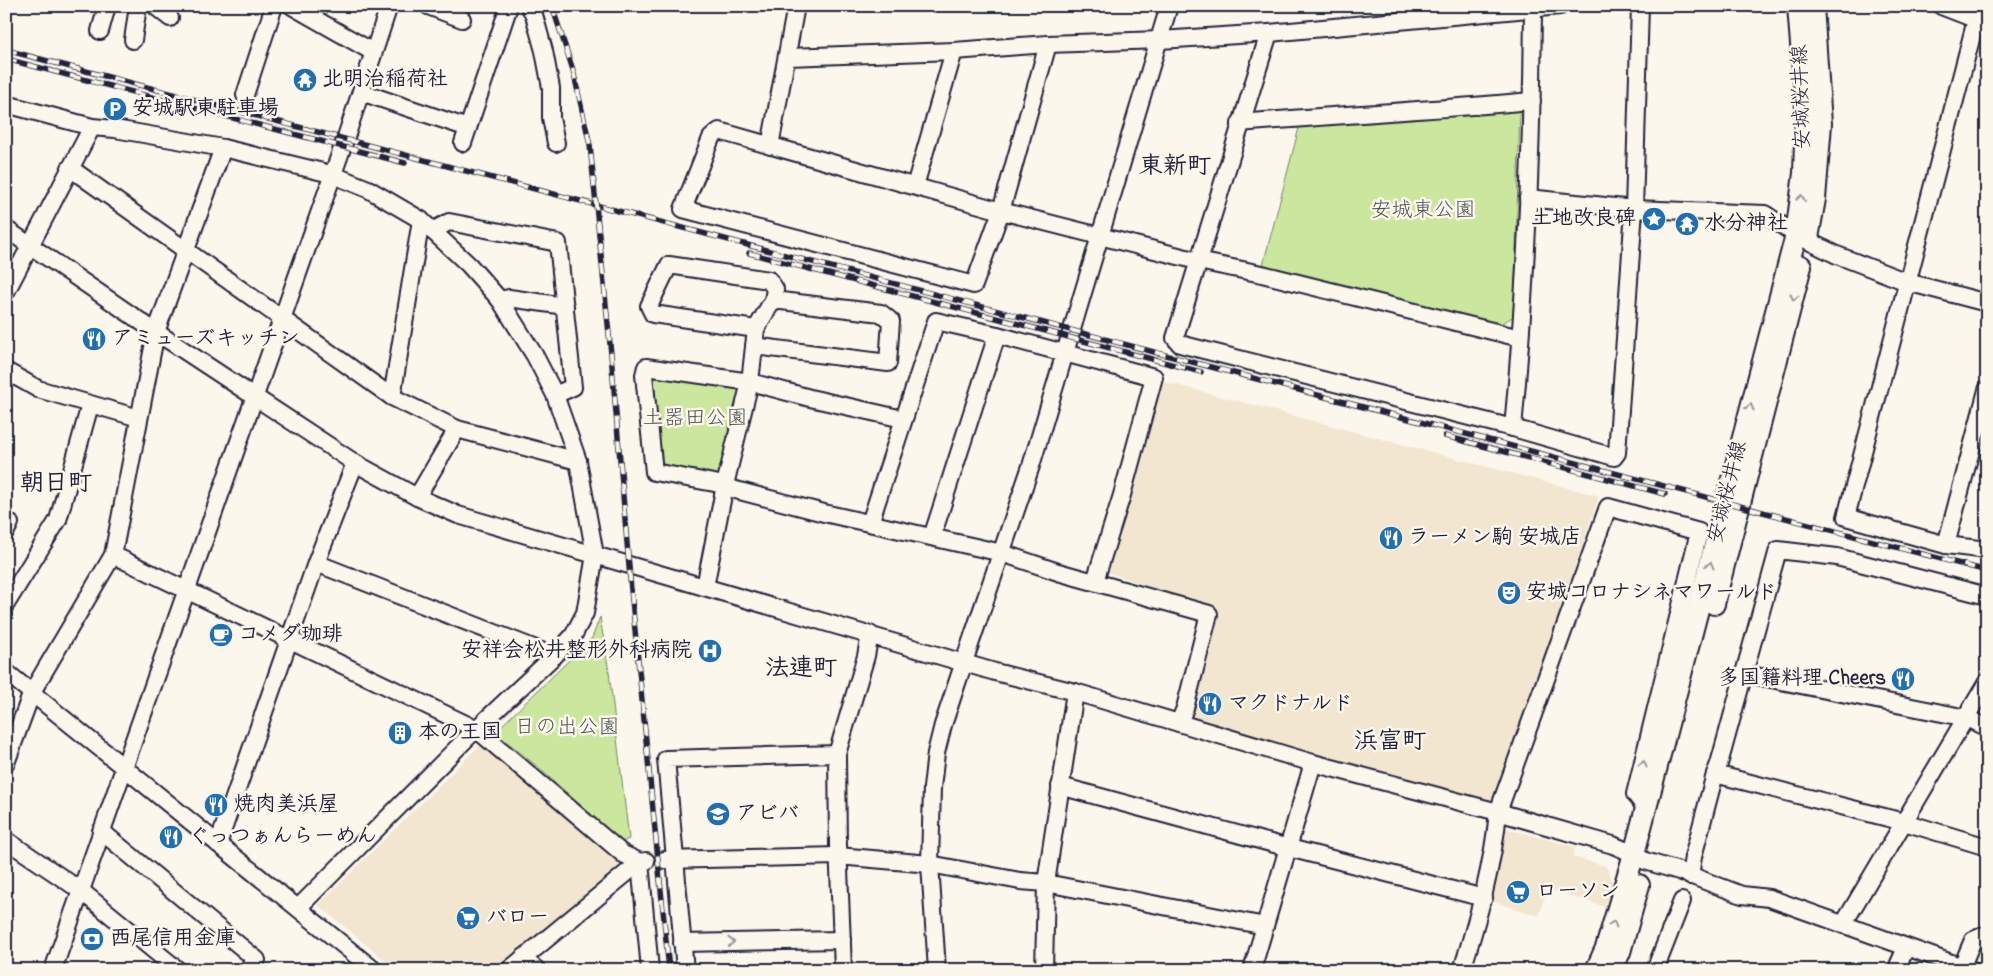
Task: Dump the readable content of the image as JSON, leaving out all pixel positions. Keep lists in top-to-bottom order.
{
  "streets": {
    "main road": ["安城桜井線"]
  },
  "districts": [
    "東新町",
    "朝日町",
    "法連町",
    "浜富町"
  ],
  "parks": ["安城東公園", "土器田公園", "日の出公園"],
  "places": {
    "temple": ["北明治稲荷社", "水分神社"],
    "parking": ["安城駅東駐車場"],
    "place": ["土地改良碑"],
    "restaurant": [
      "アミューズキッチン",
      "ラーメン駒 安城店",
      "多国籍料理 Cheers",
      "マクドナルド",
      "焼肉美浜屋",
      "ぐっつぁんらーめん"
    ],
    "theatre": ["安城コロナシネマワールド"],
    "cafe": ["コメダ珈琲"],
    "hospital": ["安祥会松井整形外科病院"],
    "building": ["本の王国"],
    "school or university": ["アビバ"],
    "supermarket": ["ローソン", "バロー"],
    "bank": ["西尾信用金庫"]
  }
}
